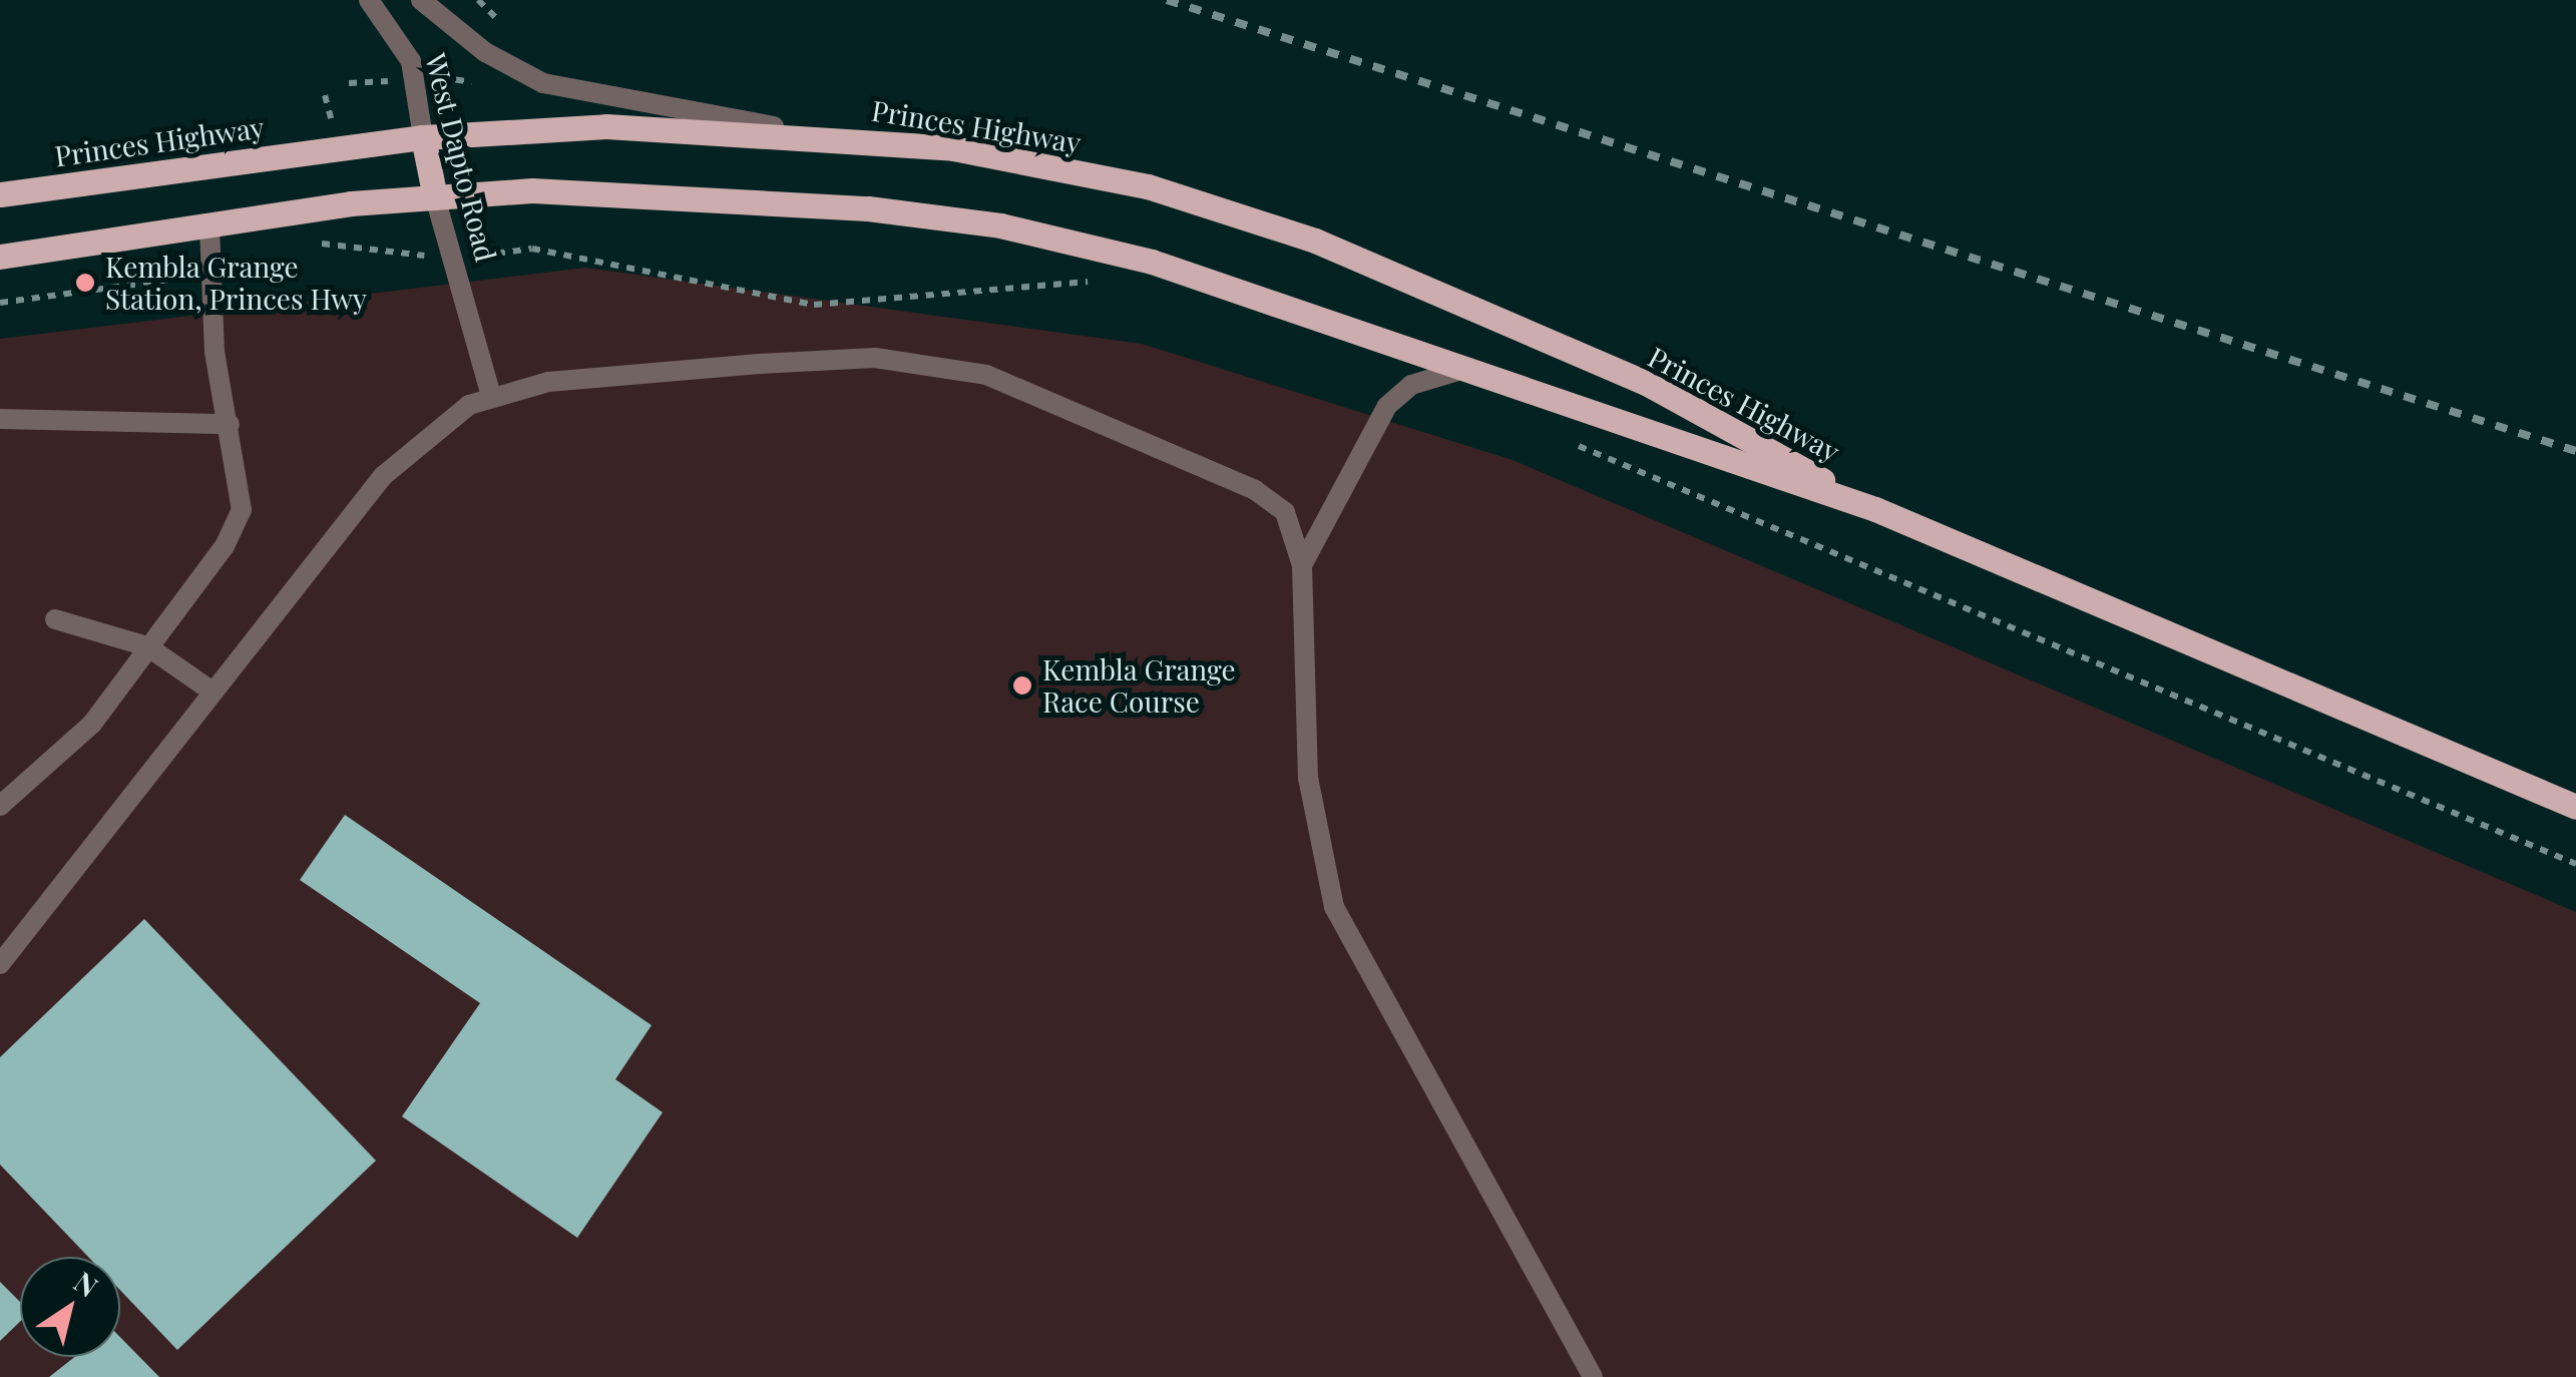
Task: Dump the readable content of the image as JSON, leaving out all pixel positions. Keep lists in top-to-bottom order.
{
  "streets": {
    "main road": ["Princes Highway", "West Dapto Road"]
  },
  "crossings": [
    ["Princes Highway", "West Dapto Road"]
  ],
  "places": ["Kembla Grange Station, Princes Hwy", "Kembla Grange Race Course"],
  "north": "top right"
}
